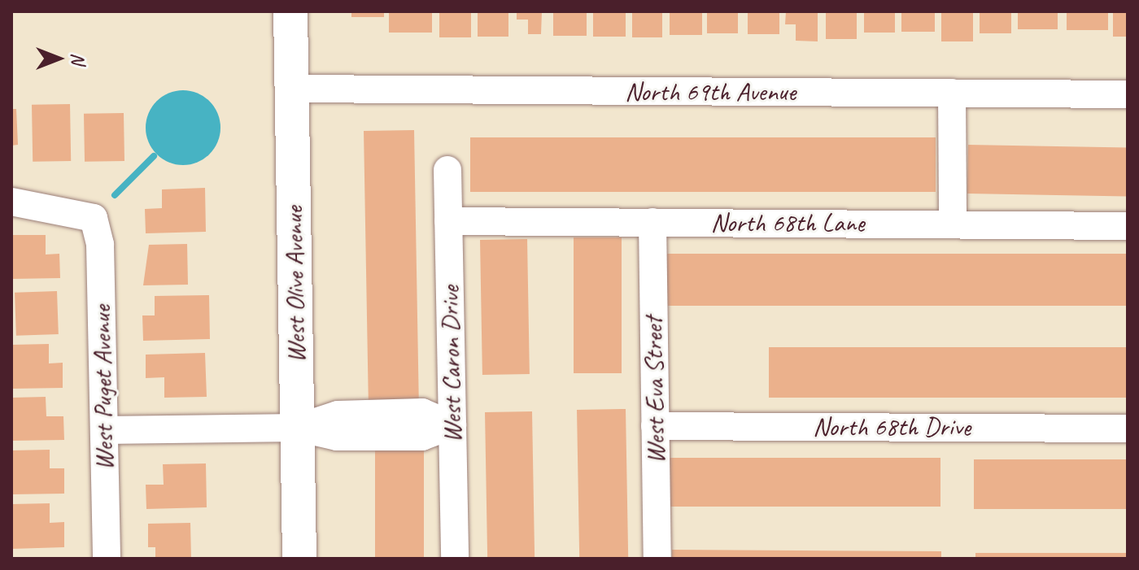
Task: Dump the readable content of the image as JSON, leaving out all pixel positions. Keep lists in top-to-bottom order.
{
  "streets": {
    "main road": ["West Olive Avenue"],
    "street": [
      "North 69th Avenue",
      "North 68th Lane",
      "West Caron Drive",
      "West Puget Avenue",
      "West Eva Street",
      "North 68th Drive"
    ]
  },
  "crossings": [
    ["North 69th Avenue", "West Olive Avenue"],
    ["North 68th Lane", "West Caron Drive"],
    ["North 68th Lane", "West Eva Street"],
    ["West Eva Street", "North 68th Drive"]
  ],
  "north": "right"
}
